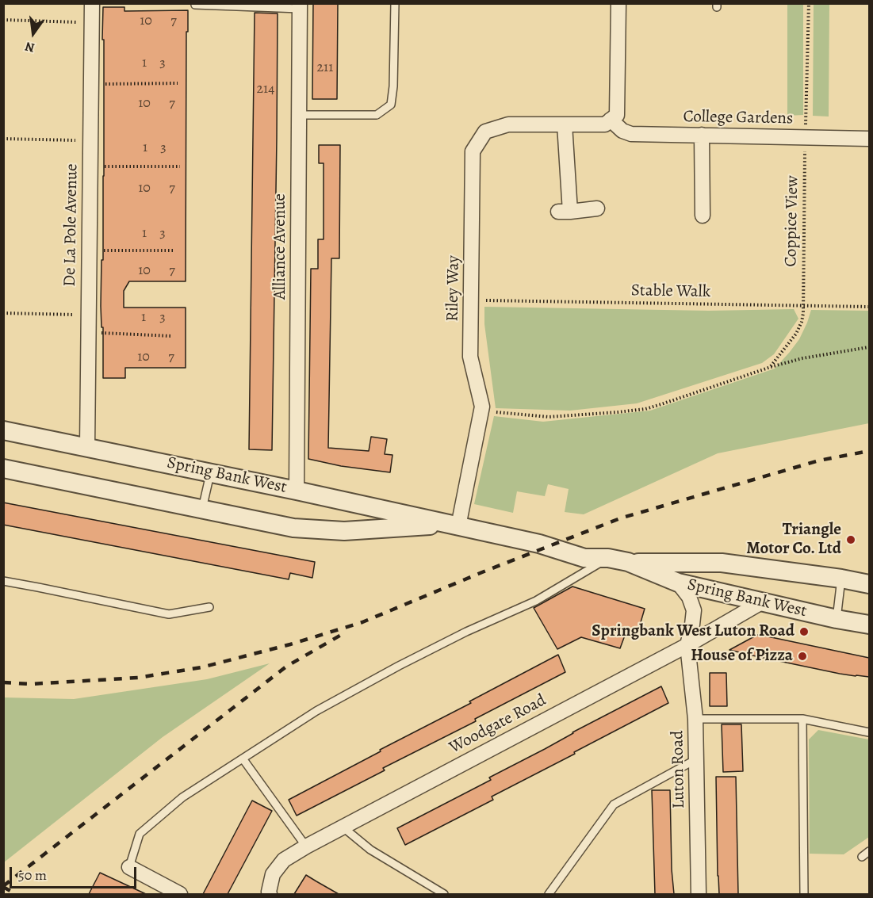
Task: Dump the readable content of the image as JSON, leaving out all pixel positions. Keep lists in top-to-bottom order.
{
  "streets": {
    "street": [
      "College Gardens",
      "De La Pole Avenue",
      "Alliance Avenue",
      "Riley Way",
      "Spring Bank West",
      "Woodgate Road",
      "Luton Road"
    ],
    "path": ["Coppice View", "Stable Walk"]
  },
  "crossings": [
    ["College Gardens", "Coppice View"],
    ["College Gardens", "Riley Way"],
    ["Coppice View", "Stable Walk"],
    ["De La Pole Avenue", "Spring Bank West"],
    ["Alliance Avenue", "Spring Bank West"],
    ["Riley Way", "Stable Walk"],
    ["Riley Way", "Spring Bank West"],
    ["Spring Bank West", "Woodgate Road"],
    ["Spring Bank West", "Luton Road"],
    ["Woodgate Road", "Luton Road"]
  ],
  "places": ["Triangle Motor Co. Ltd", "Springbank West Luton Road", "House of Pizza"],
  "house_numbers": [
    "10",
    "7",
    "1",
    "3",
    "211",
    "214",
    "10",
    "7",
    "1",
    "3",
    "10",
    "7",
    "1",
    "3",
    "10",
    "7",
    "1",
    "3",
    "10",
    "7"
  ],
  "scale_bar": "50 m",
  "north": "bottom"
}
